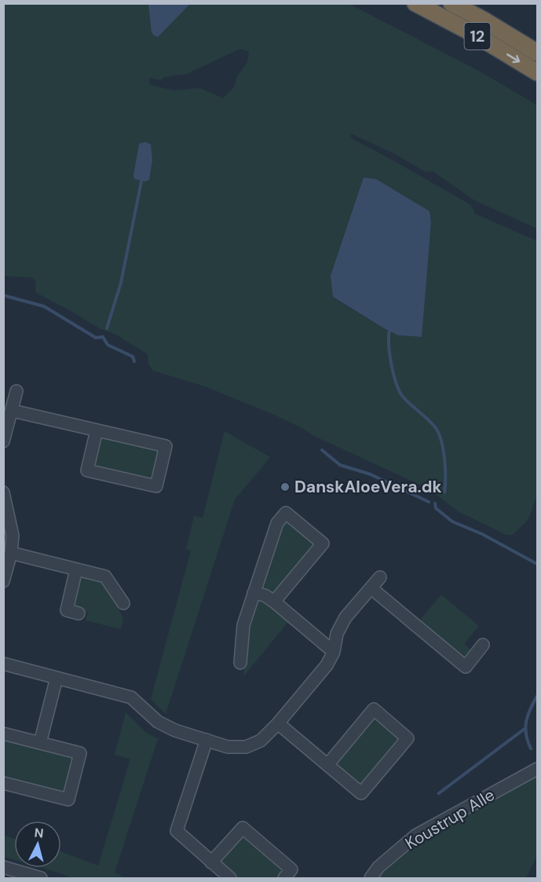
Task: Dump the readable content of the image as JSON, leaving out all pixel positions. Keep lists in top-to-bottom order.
{
  "streets": {
    "highway": ["12"],
    "street": ["Koustrup Alle"]
  },
  "places": ["DanskAloeVera.dk"],
  "north": "top"
}
